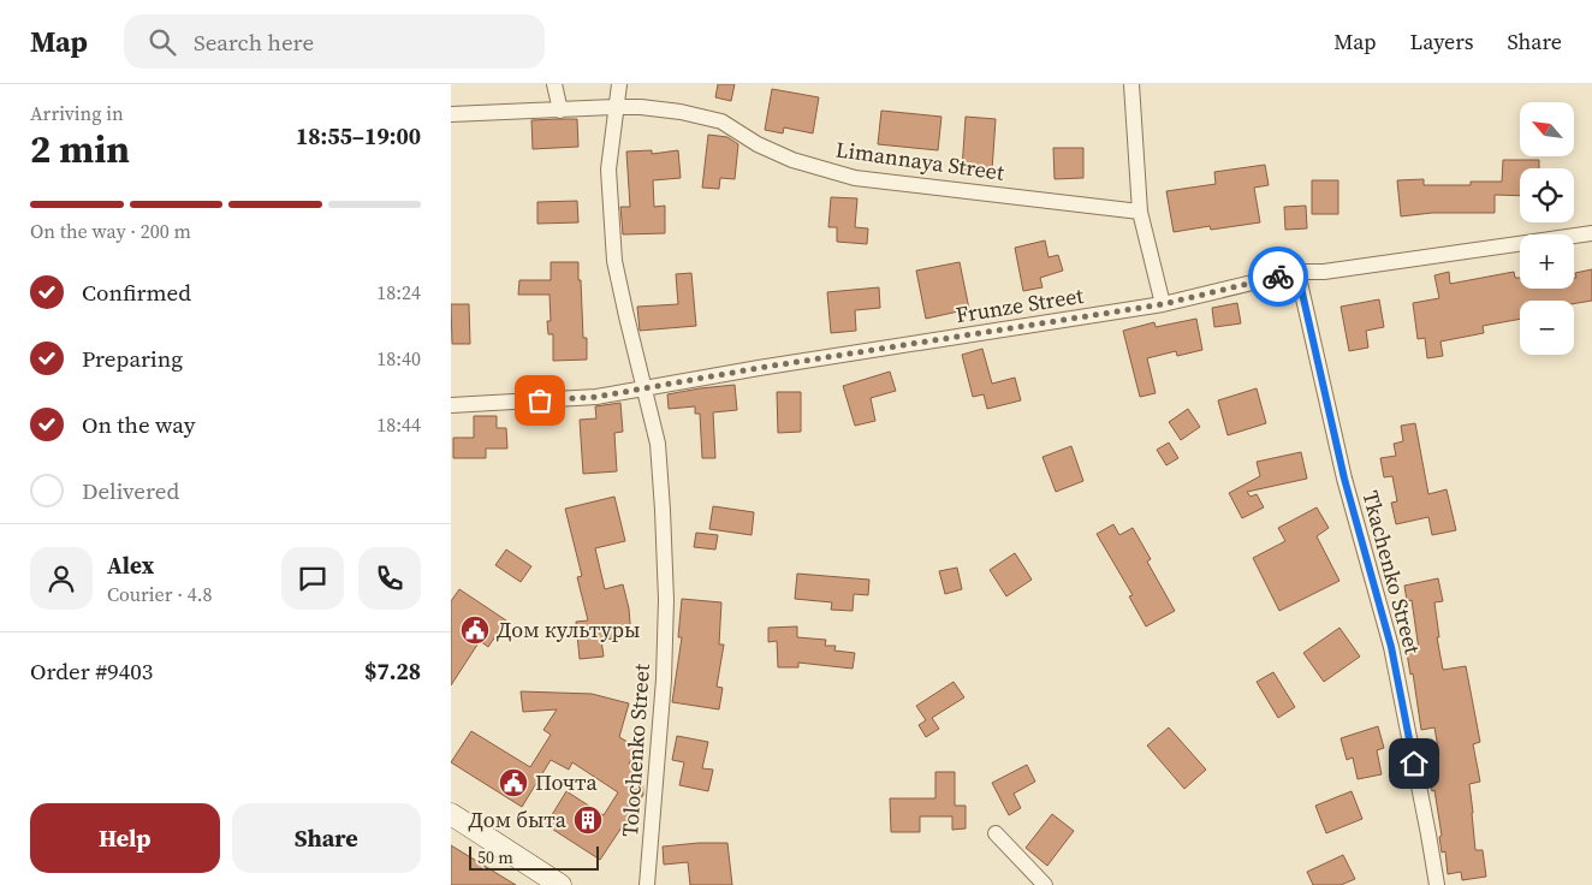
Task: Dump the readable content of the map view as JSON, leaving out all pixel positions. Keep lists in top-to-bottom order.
{
  "streets": {
    "street": [
      "Limannaya Street",
      "Frunze Street",
      "Tkachenko Street",
      "Tolochenko Street"
    ]
  },
  "crossings": [
    ["Limannaya Street", "Tolochenko Street"],
    ["Frunze Street", "Tkachenko Street"],
    ["Frunze Street", "Tolochenko Street"]
  ],
  "places": {
    "public building": ["Дом культуры", "Почта"],
    "building": ["Дом быта"]
  },
  "scale_bar": "50 m",
  "north": "top left",
  "page": {
    "header": "Map",
    "search": "Search here",
    "nav": ["Map", "Layers", "Share"],
    "heading": ["2 min", "Arriving in", "18:55–19:00"],
    "panel": [
      "Alex",
      "Courier · 4.8",
      "Order #9403",
      "$7.28"
    ],
    "map_buttons": ["+", "−"],
    "bar": "On the way · 200 m",
    "list": [
      ["Confirmed", "18:24"],
      ["Preparing", "18:40"],
      ["On the way", "18:44"],
      "Delivered"
    ],
    "buttons": ["Help", "Share"],
    "scale": "50 m"
  }
}
